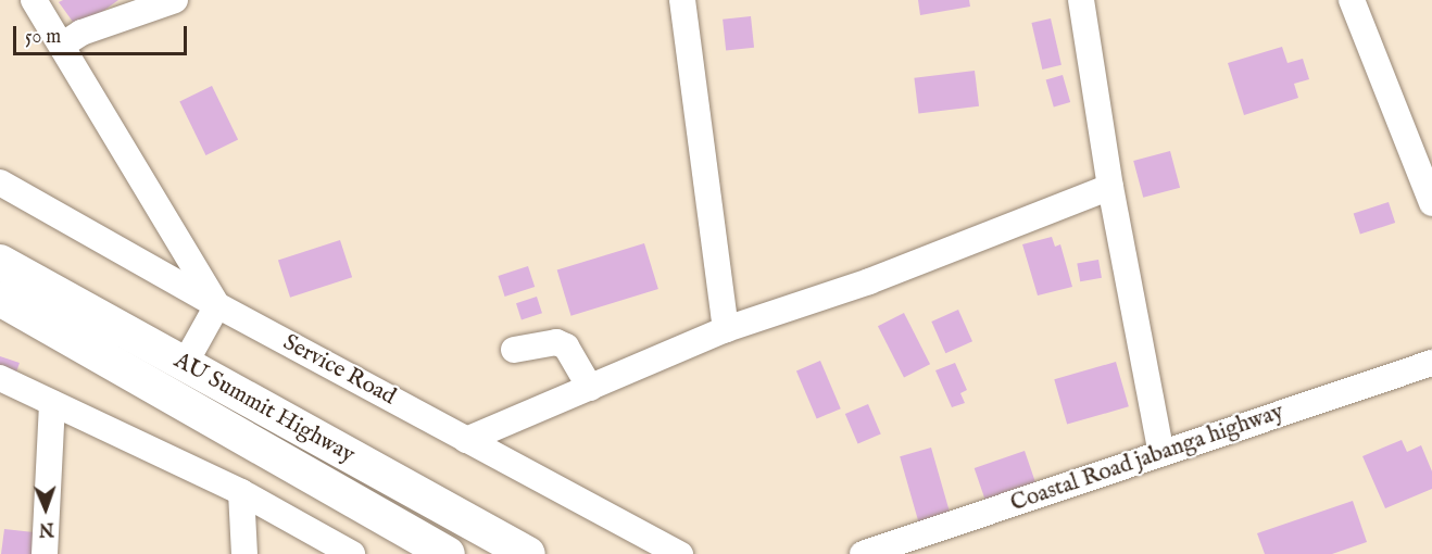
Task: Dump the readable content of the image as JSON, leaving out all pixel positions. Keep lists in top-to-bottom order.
{
  "streets": {
    "main road": ["AU Summit Highway"],
    "street": ["Service Road", "Coastal Road jabanga highway"]
  },
  "scale_bar": "50 m",
  "north": "bottom"
}
